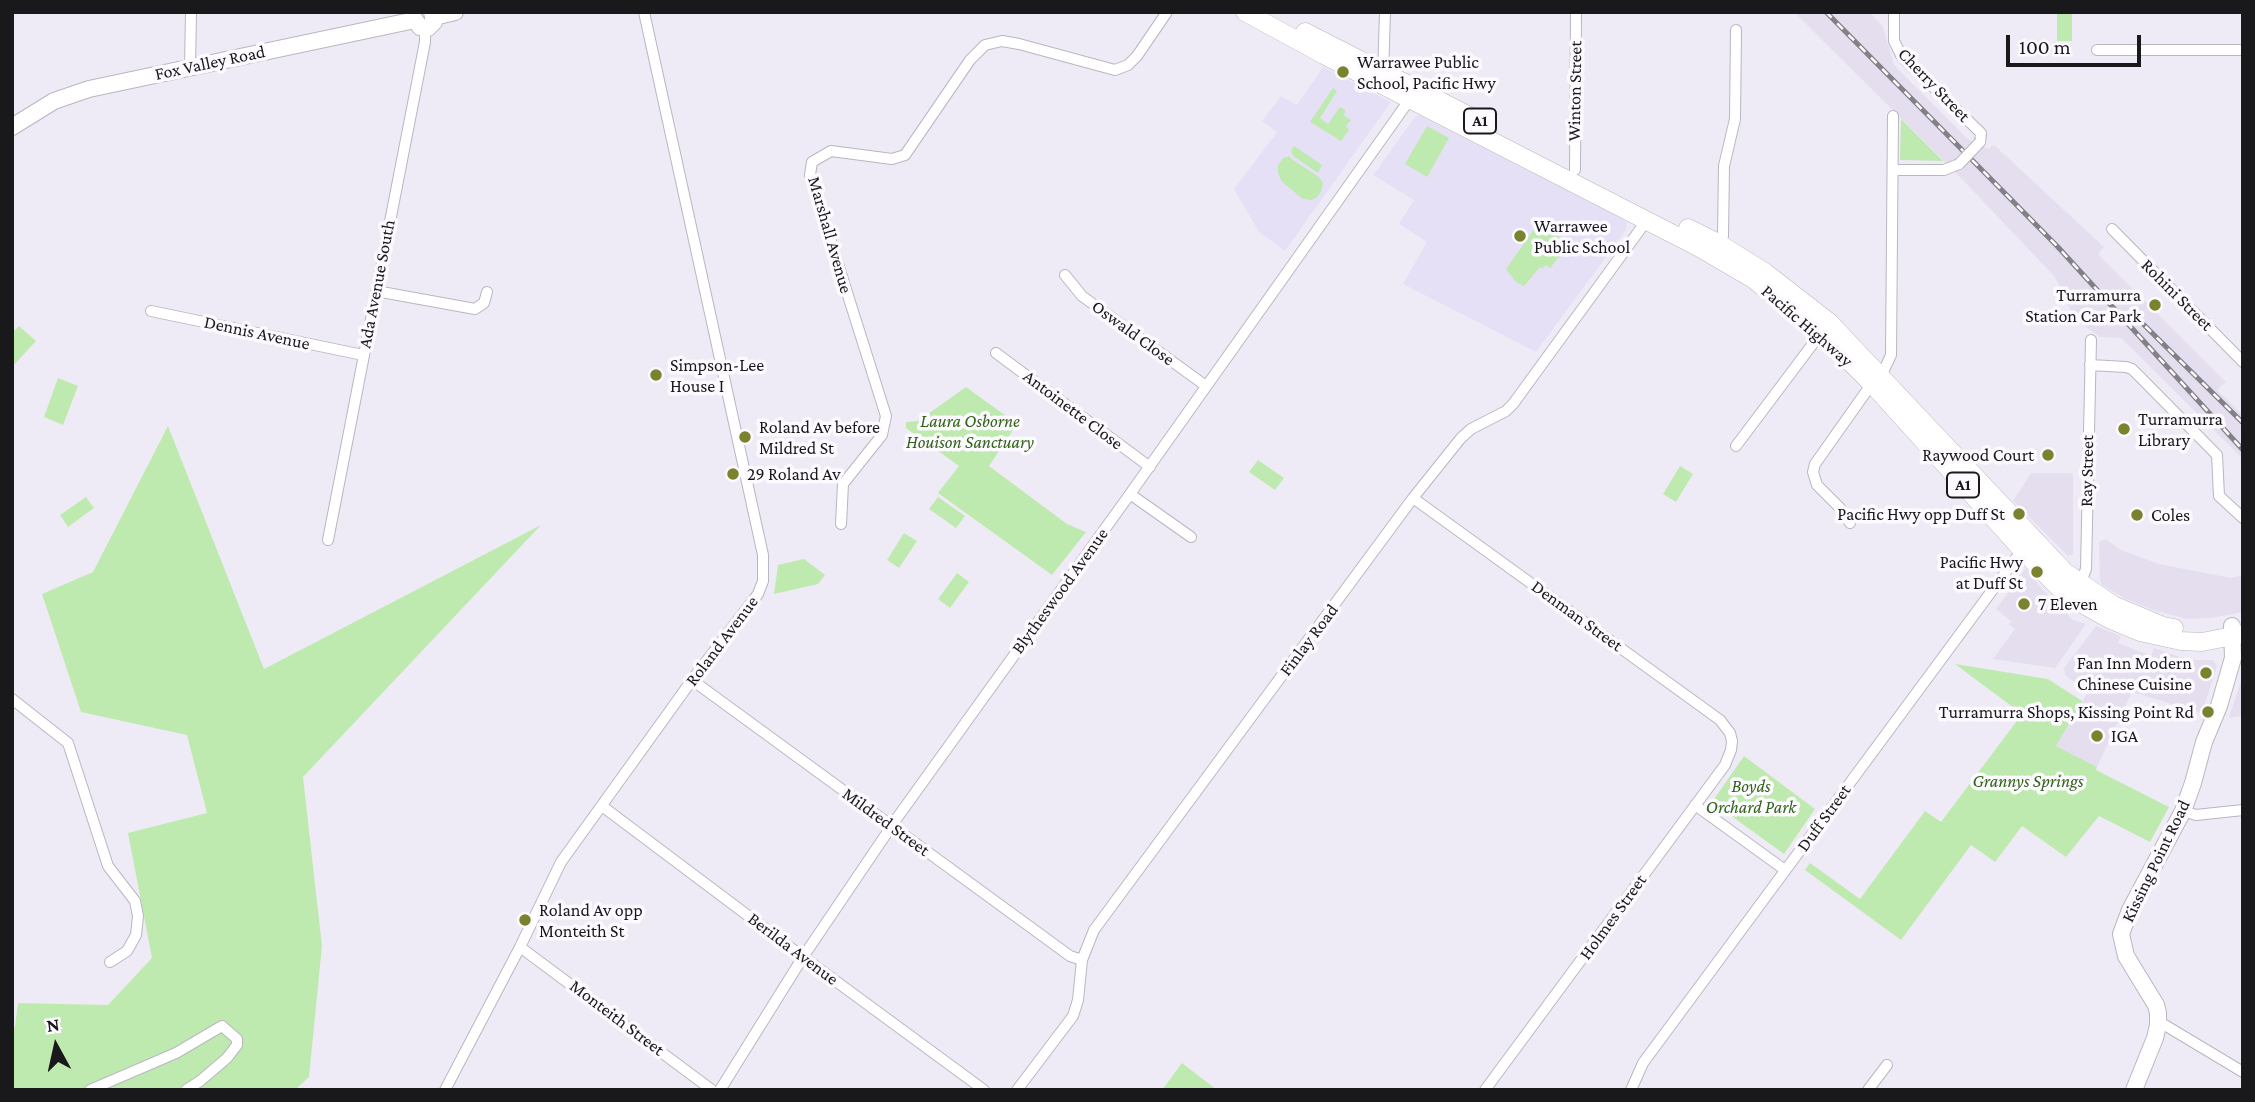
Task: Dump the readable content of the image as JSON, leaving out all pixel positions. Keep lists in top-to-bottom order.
{
  "streets": {
    "highway": ["A1", "Pacific Highway"],
    "main road": ["Fox Valley Road", "Kissing Point Road"],
    "street": [
      "Cherry Street",
      "Winton Street",
      "Marshall Avenue",
      "Ada Avenue South",
      "Rohini Street",
      "Dennis Avenue",
      "Oswald Close",
      "Antoinette Close",
      "Ray Street",
      "Blytheswood Avenue",
      "Denman Street",
      "Finlay Road",
      "Roland Avenue",
      "Duff Street",
      "Mildred Street",
      "Holmes Street",
      "Berilda Avenue",
      "Monteith Street"
    ]
  },
  "crossings": [
    ["Fox Valley Road", "Ada Avenue South"],
    ["Winton Street", "Pacific Highway"],
    ["Ada Avenue South", "Dennis Avenue"],
    ["Pacific Highway", "Ray Street"],
    ["Pacific Highway", "Blytheswood Avenue"],
    ["Pacific Highway", "Finlay Road"],
    ["Pacific Highway", "Duff Street"],
    ["Pacific Highway", "Kissing Point Road"],
    ["Oswald Close", "Blytheswood Avenue"],
    ["Antoinette Close", "Blytheswood Avenue"],
    ["Blytheswood Avenue", "Mildred Street"],
    ["Blytheswood Avenue", "Berilda Avenue"],
    ["Denman Street", "Finlay Road"],
    ["Denman Street", "Holmes Street"],
    ["Finlay Road", "Mildred Street"],
    ["Roland Avenue", "Mildred Street"],
    ["Roland Avenue", "Berilda Avenue"],
    ["Roland Avenue", "Monteith Street"]
  ],
  "parks": ["Laura Osborne Houison Sanctuary", "Grannys Springs", "Boyds Orchard Park"],
  "places": [
    "Warrawee Public School, Pacific Hwy",
    "Warrawee Public School",
    "Turramurra Station Car Park",
    "Simpson-Lee House I",
    "Turramurra Library",
    "Roland Av before Mildred St",
    "Raywood Court",
    "29 Roland Av",
    "Pacific Hwy opp Duff St",
    "Coles",
    "Pacific Hwy at Duff St",
    "7 Eleven",
    "Fan Inn Modern Chinese Cuisine",
    "Turramurra Shops, Kissing Point Rd",
    "IGA",
    "Roland Av opp Monteith St"
  ],
  "scale_bar": "100 m",
  "north": "top"
}
